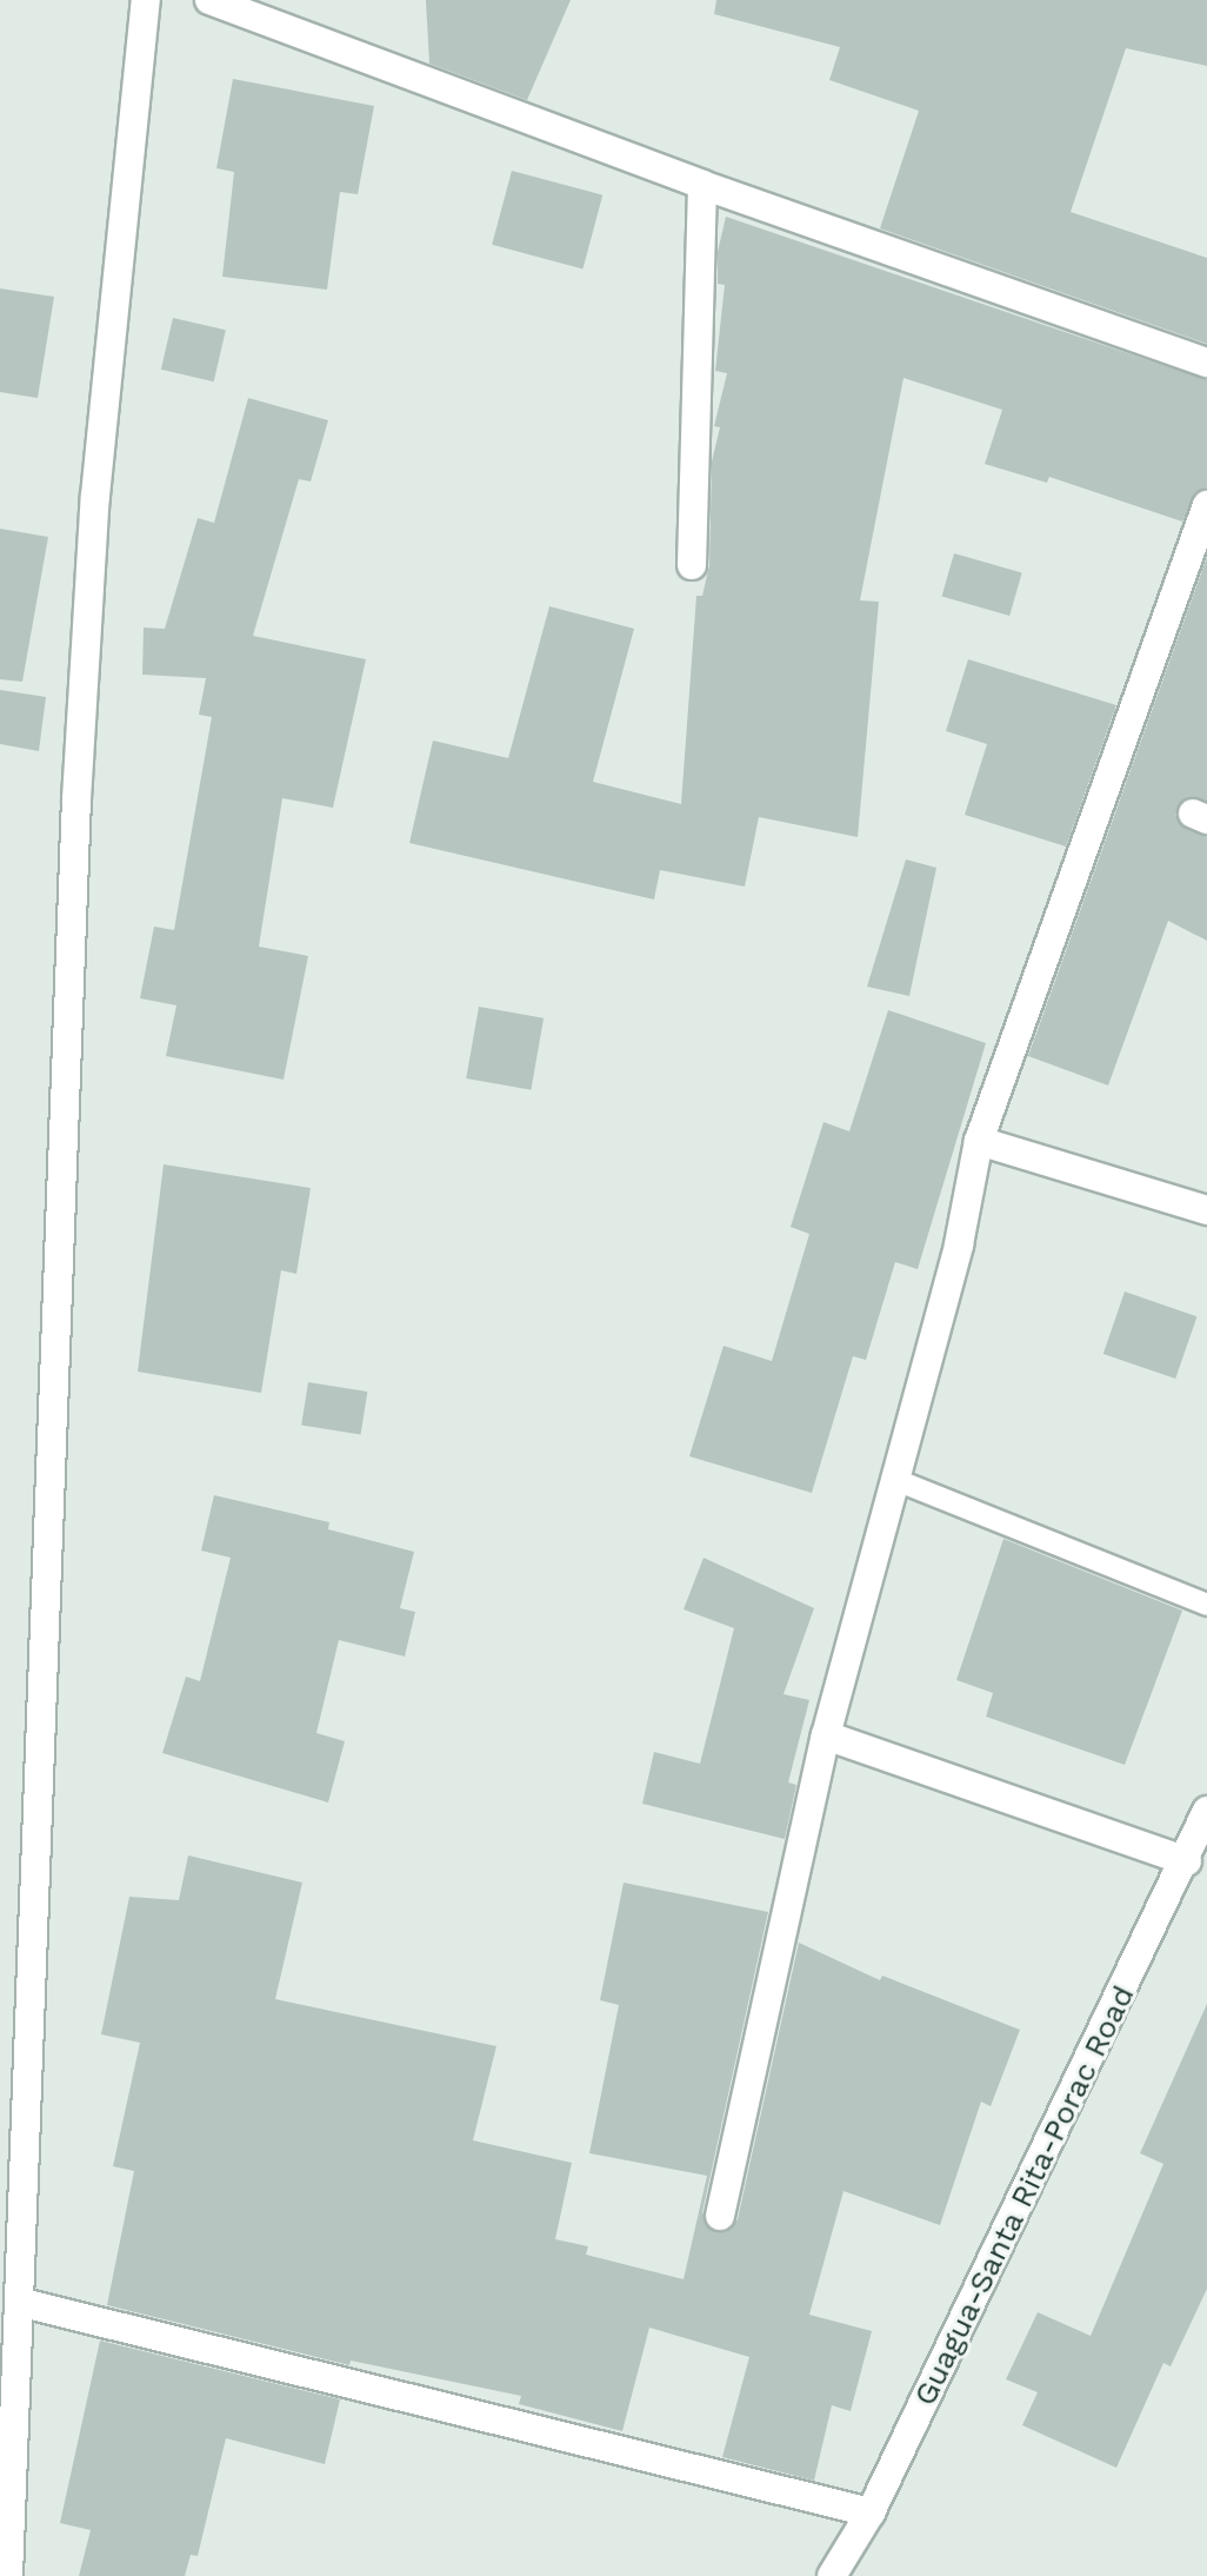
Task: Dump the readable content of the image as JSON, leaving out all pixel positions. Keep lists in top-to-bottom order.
{
  "streets": {
    "street": ["Guagua-Santa Rita-Porac Road"]
  }
}
